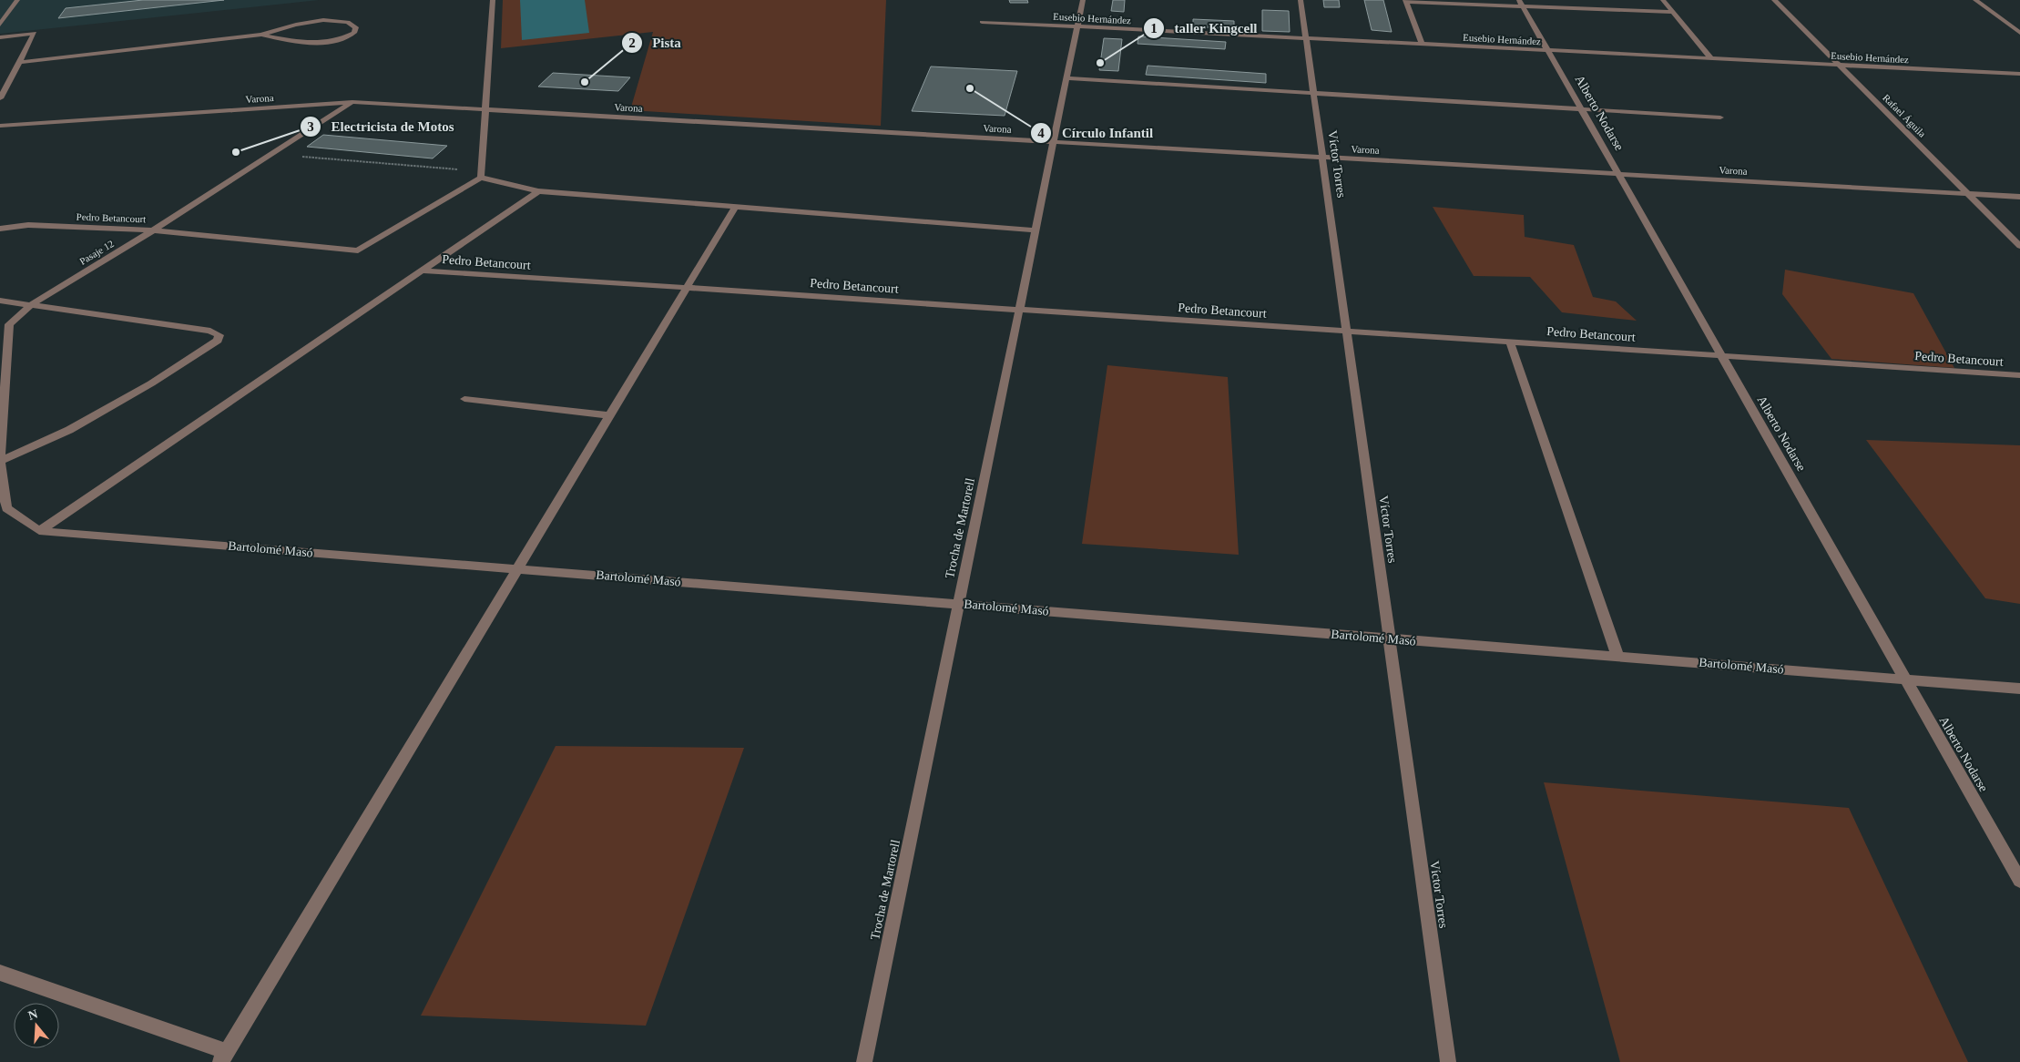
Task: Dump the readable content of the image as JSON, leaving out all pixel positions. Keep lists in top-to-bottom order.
{
  "streets": {
    "street": [
      "Eusebio Hernández",
      "Varona",
      "Alberto Nodarse",
      "Rafael Águila",
      "Víctor Torres",
      "Pedro Betancourt",
      "Pasaje 12",
      "Trocha de Martorell",
      "Bartolomé Masó"
    ]
  },
  "crossings": [
    ["Eusebio Hernández", "Alberto Nodarse"],
    ["Eusebio Hernández", "Rafael Águila"],
    ["Eusebio Hernández", "Víctor Torres"],
    ["Eusebio Hernández", "Trocha de Martorell"],
    ["Varona", "Alberto Nodarse"],
    ["Varona", "Rafael Águila"],
    ["Varona", "Víctor Torres"],
    ["Varona", "Pasaje 12"],
    ["Varona", "Trocha de Martorell"],
    ["Alberto Nodarse", "Pedro Betancourt"],
    ["Alberto Nodarse", "Bartolomé Masó"],
    ["Víctor Torres", "Pedro Betancourt"],
    ["Víctor Torres", "Bartolomé Masó"],
    ["Pedro Betancourt", "Pasaje 12"],
    ["Pedro Betancourt", "Trocha de Martorell"],
    ["Trocha de Martorell", "Bartolomé Masó"]
  ],
  "places": [
    "taller Kingcell",
    "Pista",
    "Círculo Infantil",
    "Electricista de Motos"
  ],
  "north": "top"
}
